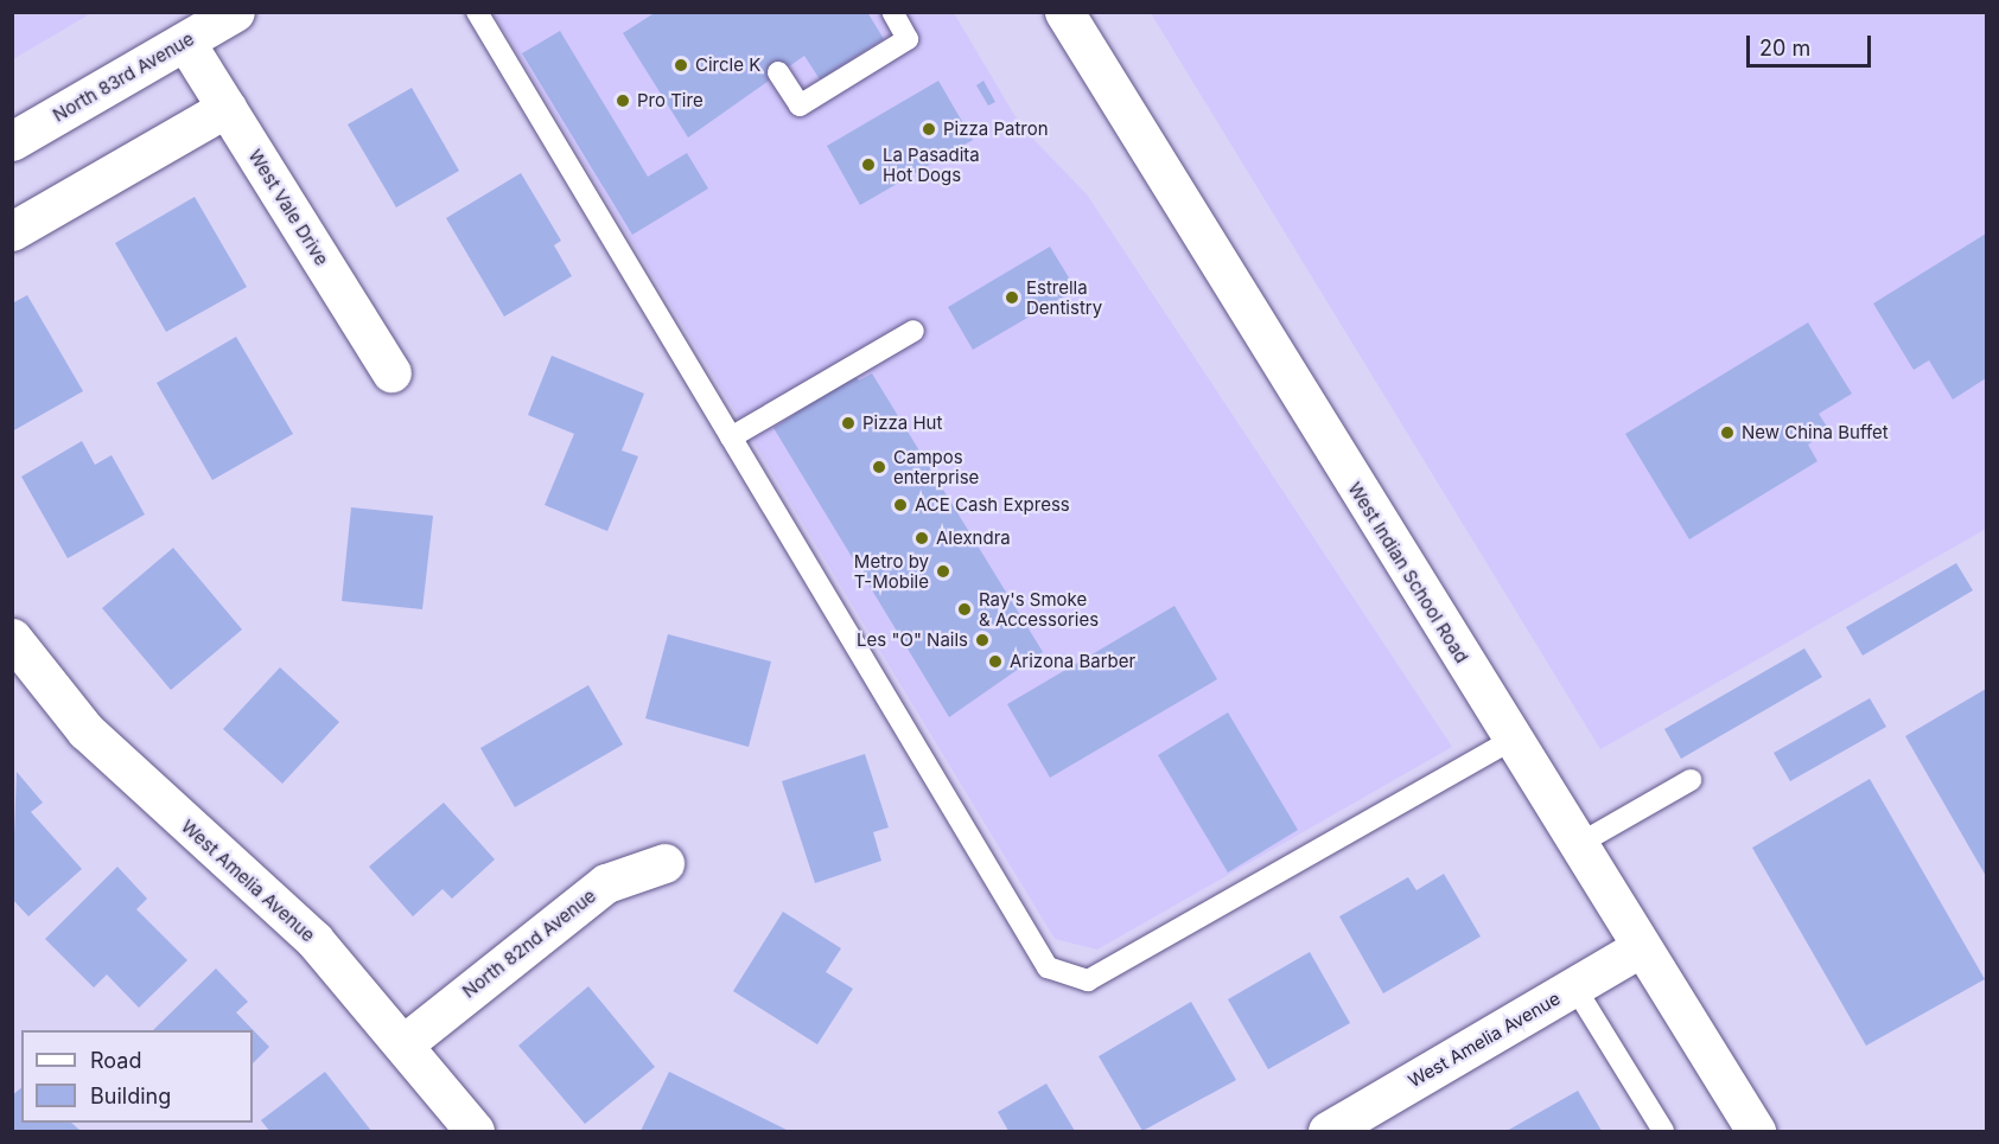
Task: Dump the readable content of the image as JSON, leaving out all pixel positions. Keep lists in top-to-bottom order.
{
  "streets": {
    "street": [
      "North 83rd Avenue",
      "West Vale Drive",
      "West Indian School Road",
      "West Amelia Avenue",
      "North 82nd Avenue"
    ]
  },
  "crossings": [
    ["North 83rd Avenue", "West Vale Drive"],
    ["West Indian School Road", "West Amelia Avenue"],
    ["West Amelia Avenue", "North 82nd Avenue"]
  ],
  "places": [
    "Circle K",
    "Pro Tire",
    "Pizza Patron",
    "La Pasadita Hot Dogs",
    "Estrella Dentistry",
    "Pizza Hut",
    "New China Buffet",
    "Campos enterprise",
    "ACE Cash Express",
    "Alexndra",
    "Metro by T-Mobile",
    "Ray's Smoke & Accessories",
    "Les \"O\" Nails",
    "Arizona Barber"
  ],
  "legend": ["Road", "Building"],
  "scale_bar": "20 m"
}
